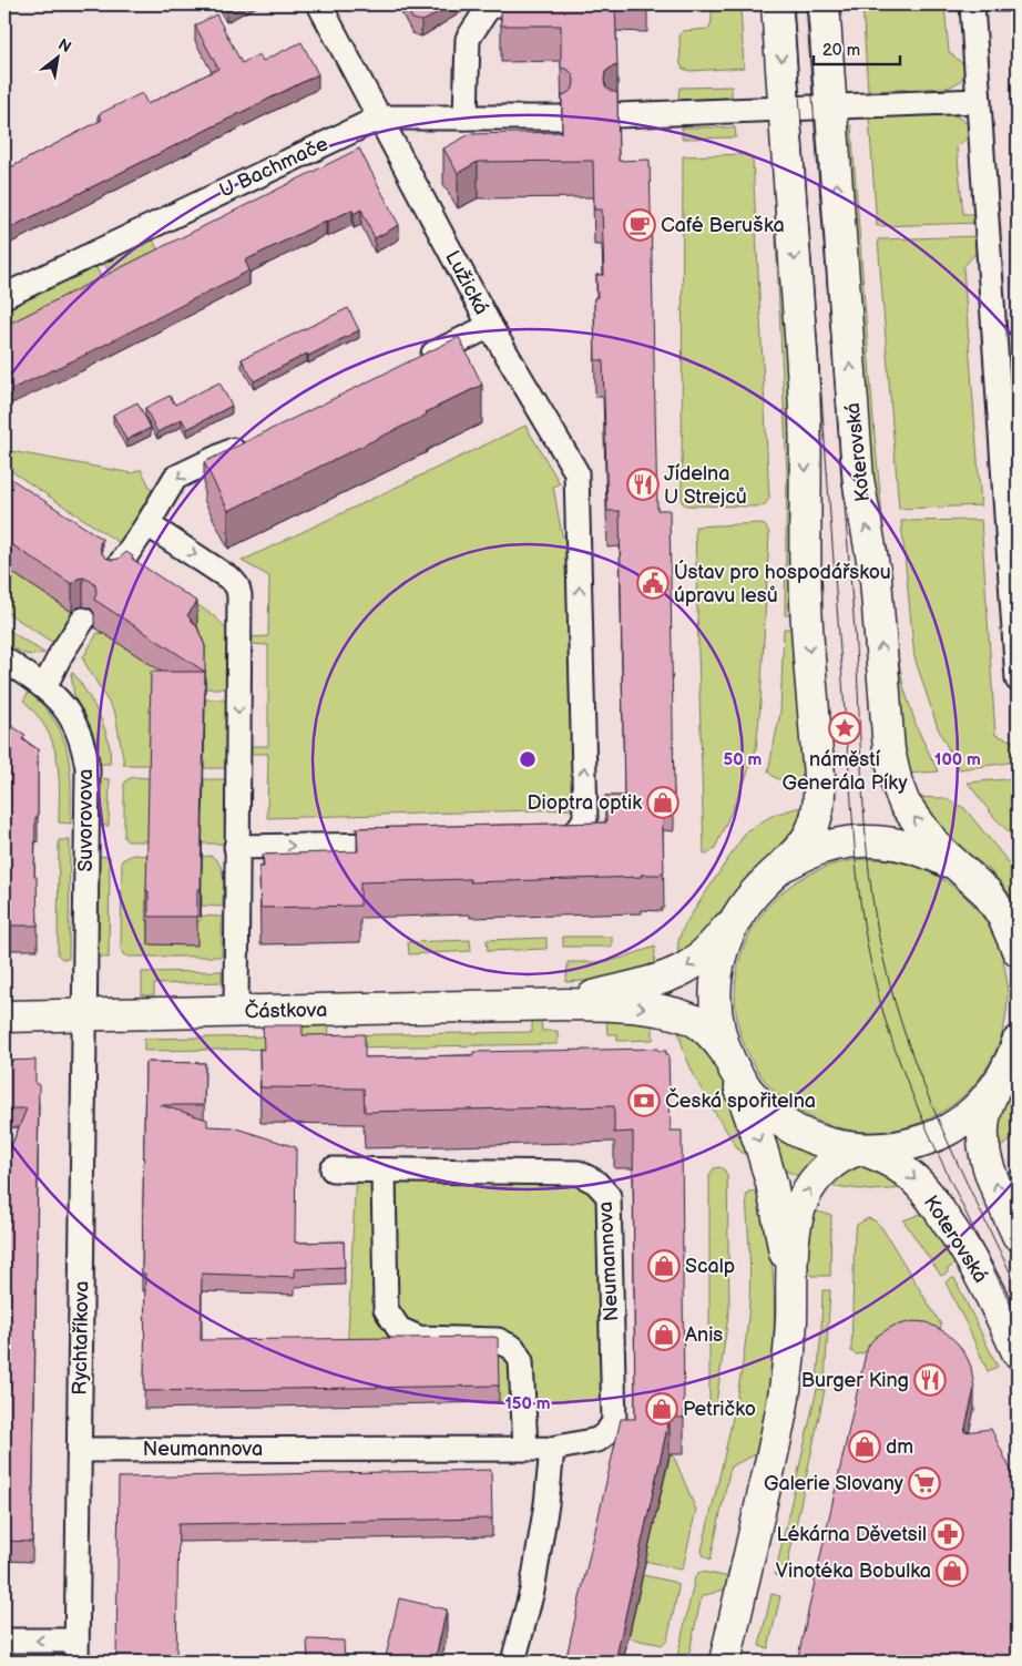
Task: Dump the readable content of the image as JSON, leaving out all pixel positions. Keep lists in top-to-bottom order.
{
  "streets": {
    "street": [
      "U Bachmače",
      "Lužická",
      "Koterovská",
      "Suvorovova",
      "Částkova",
      "Neumannova",
      "Rychtaříkova"
    ]
  },
  "crossings": [
    ["U Bachmače", "Lužická"],
    ["Koterovská", "Částkova"],
    ["Suvorovova", "Částkova"],
    ["Suvorovova", "Rychtaříkova"],
    ["Částkova", "Rychtaříkova"],
    ["Neumannova", "Rychtaříkova"]
  ],
  "places": {
    "cafe": ["Café Beruška"],
    "restaurant": ["Jídelna U Strejců", "Burger King"],
    "public building": ["Ústav pro hospodářskou úpravu lesů"],
    "place": ["náměstí Generála Píky"],
    "shop": [
      "Dioptra optik",
      "Scalp",
      "Anis",
      "Petričko",
      "dm",
      "Vinotéka Bobulka"
    ],
    "bank": ["Česká spořitelna"],
    "supermarket": ["Galerie Slovany"],
    "pharmacy": ["Lékárna Děvetsil"]
  },
  "scale_bar": "20 m",
  "north": "top right",
  "rings": ["50 m", "100 m", "150 m"]
}
